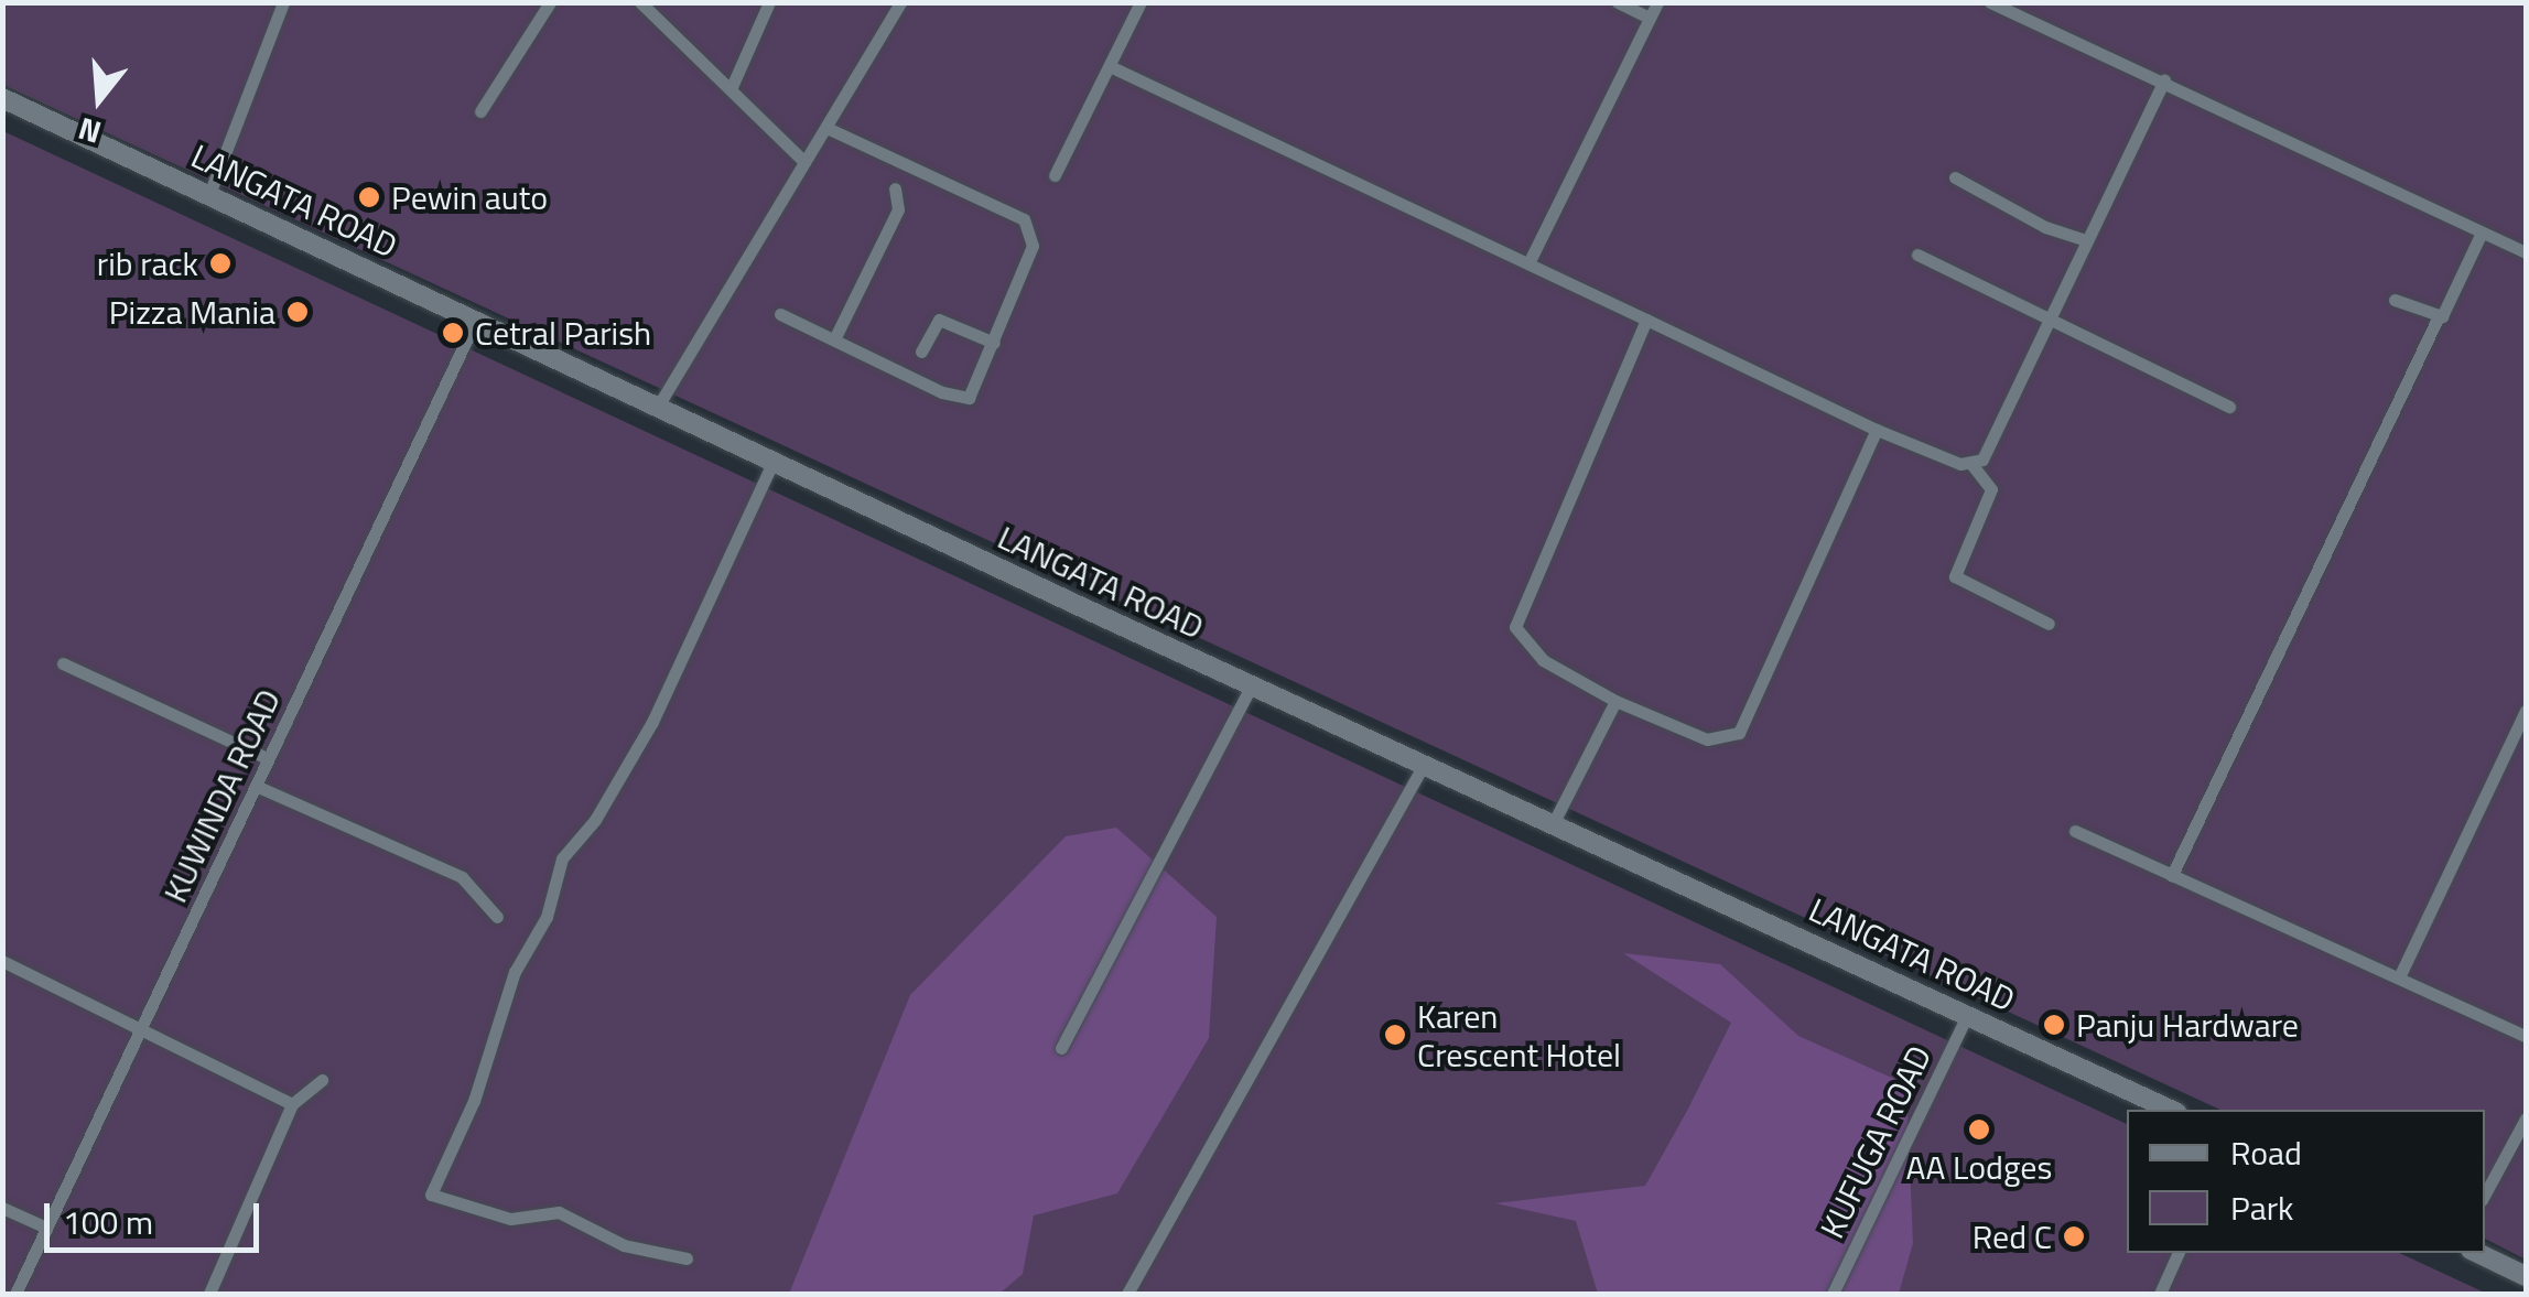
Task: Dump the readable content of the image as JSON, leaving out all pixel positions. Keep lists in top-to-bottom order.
{
  "streets": {
    "main road": ["LANGATA ROAD"],
    "street": ["KUWINDA ROAD", "KUFUGA ROAD"]
  },
  "crossings": [
    ["LANGATA ROAD", "KUWINDA ROAD"],
    ["LANGATA ROAD", "KUFUGA ROAD"]
  ],
  "places": [
    "Pewin auto",
    "rib rack",
    "Pizza Mania",
    "Cetral Parish",
    "Panju Hardware",
    "Karen Crescent Hotel",
    "AA Lodges",
    "Red C"
  ],
  "legend": ["Road", "Park"],
  "scale_bar": "100 m",
  "north": "bottom"
}
